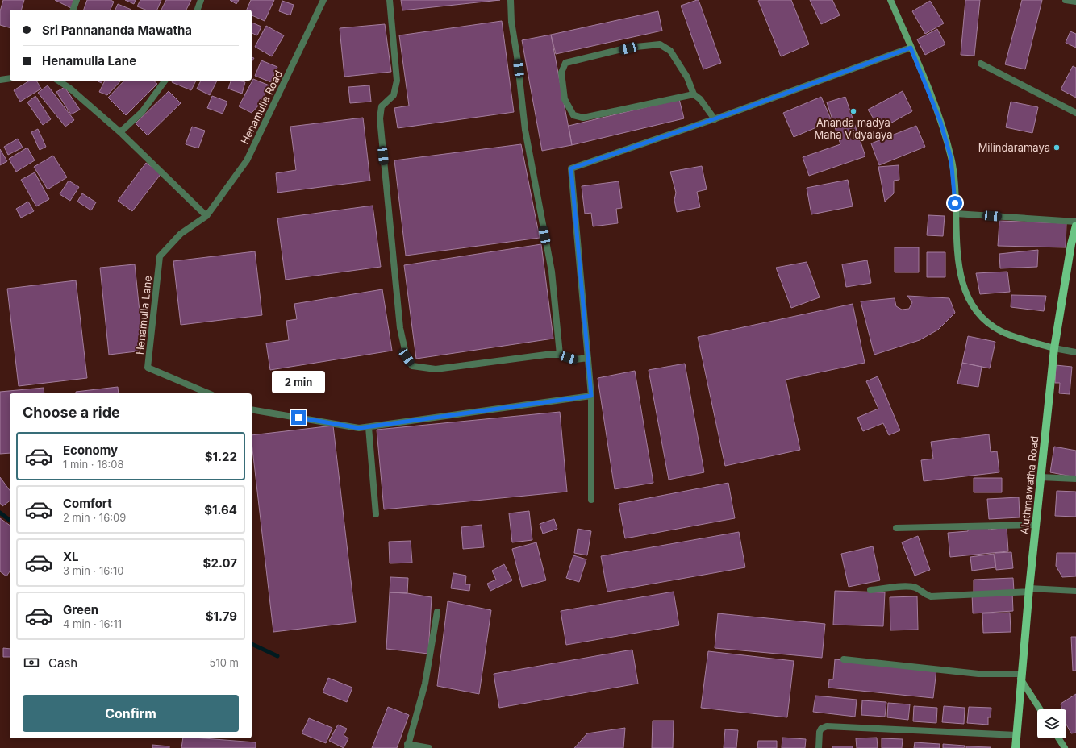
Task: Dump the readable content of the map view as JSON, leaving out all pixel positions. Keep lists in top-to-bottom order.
{
  "streets": {
    "main road": ["Aluthmawatha Road"],
    "street": ["Henamulla Road", "Henamulla Lane"]
  },
  "crossings": [
    ["Henamulla Road", "Henamulla Lane"]
  ],
  "places": ["Ananda madya Maha Vidyalaya", "Milindaramaya"],
  "page": {
    "banner": ["Sri Pannananda Mawatha", "Henamulla Lane"],
    "bubble": "2 min",
    "heading": "Choose a ride",
    "list": [
      {
        "name": "Economy",
        "note": "1 min · 16:08",
        "value": "$1.22"
      },
      {
        "name": "Comfort",
        "note": "2 min · 16:09",
        "value": "$1.64"
      },
      {
        "name": "XL",
        "note": "3 min · 16:10",
        "value": "$2.07"
      },
      {
        "name": "Green",
        "note": "4 min · 16:11",
        "value": "$1.79"
      }
    ],
    "pay": ["Cash", "510 m"],
    "buttons": "Confirm"
  }
}
